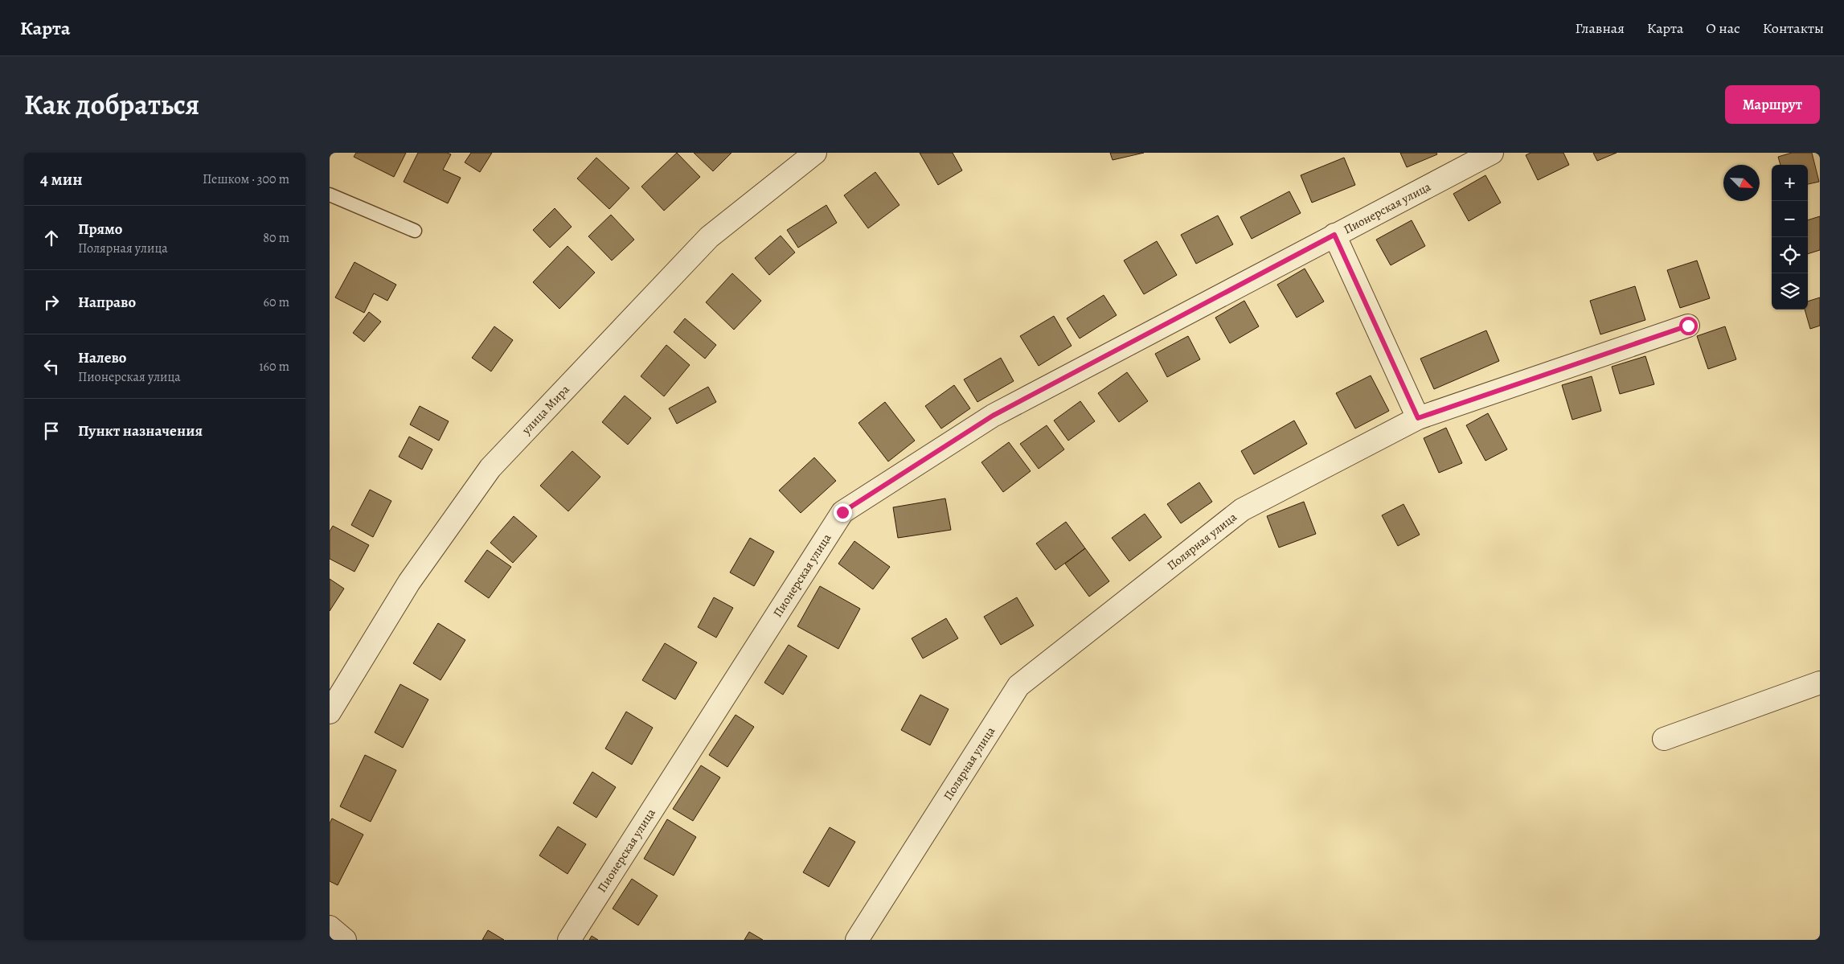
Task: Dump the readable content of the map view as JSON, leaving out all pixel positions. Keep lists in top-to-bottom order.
{
  "streets": {
    "street": ["Пионерская улица", "улица Мира", "Полярная улица"]
  },
  "north": "bottom right",
  "page": {
    "header": "Карта",
    "nav": [
      "Главная",
      "Карта",
      "О нас",
      "Контакты"
    ],
    "title": "Как добраться",
    "buttons": "Маршрут",
    "heading": ["4 мин", "Пешком · 300 m"],
    "map_buttons": ["+", "−"],
    "list": [
      ["Прямо", "Полярная улица", "80 m"],
      ["Направо", "60 m"],
      ["Налево", "Пионерская улица", "160 m"],
      "Пункт назначения"
    ]
  }
}
